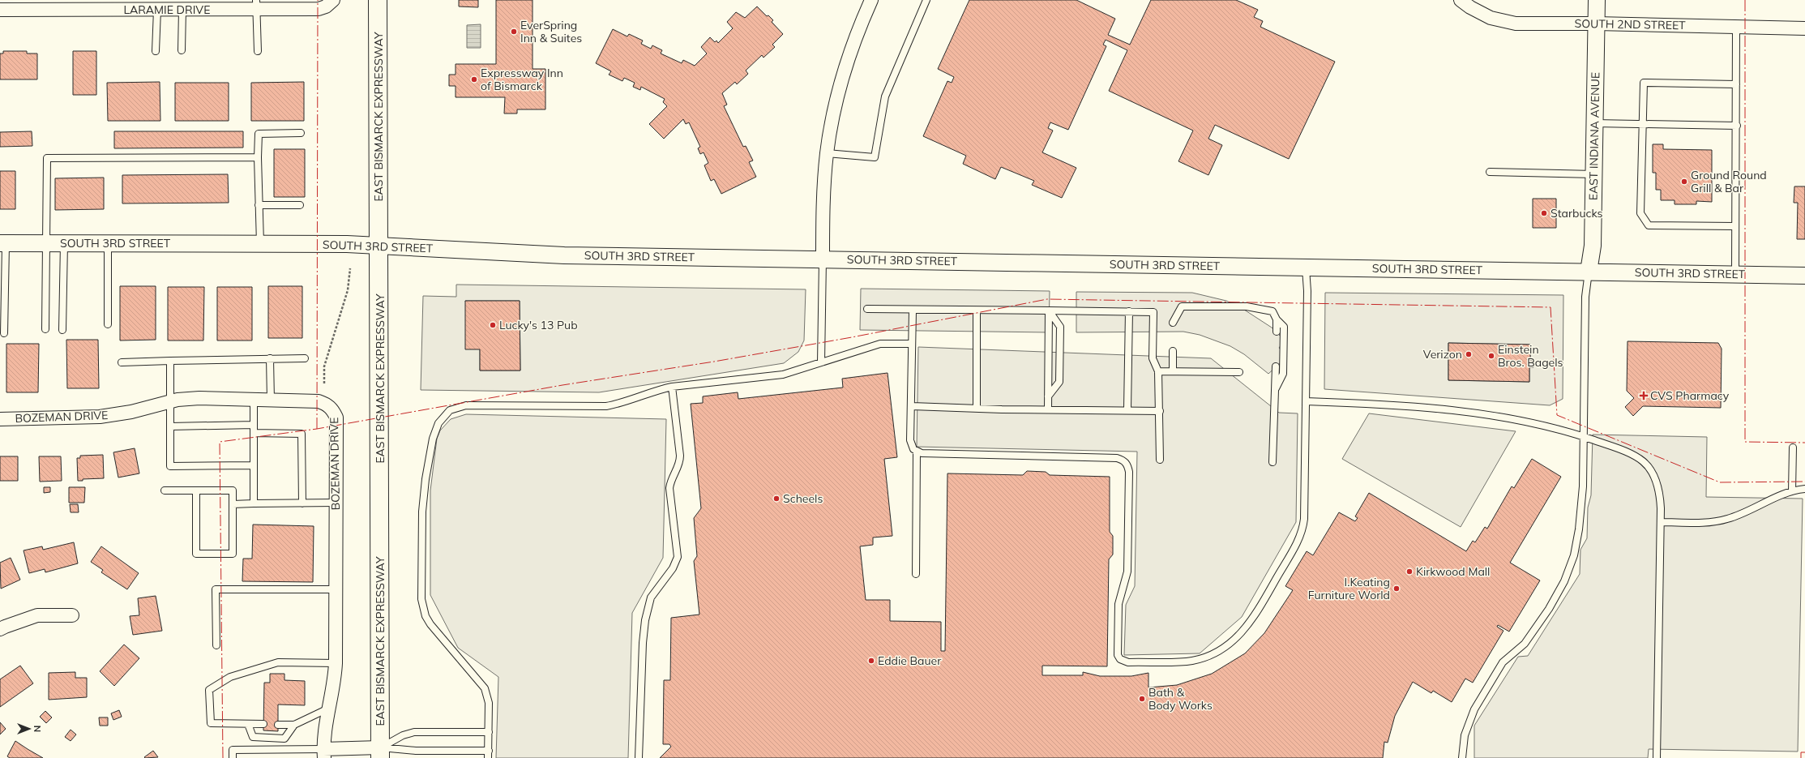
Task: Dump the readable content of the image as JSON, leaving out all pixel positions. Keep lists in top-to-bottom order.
{
  "streets": {
    "main road": ["EAST BISMARCK EXPRESSWAY"],
    "street": [
      "LARAMIE DRIVE",
      "SOUTH 2ND STREET",
      "EAST INDIANA AVENUE",
      "SOUTH 3RD STREET",
      "BOZEMAN DRIVE"
    ]
  },
  "crossings": [
    ["SOUTH 2ND STREET", "EAST INDIANA AVENUE"],
    ["EAST BISMARCK EXPRESSWAY", "SOUTH 3RD STREET"],
    ["EAST INDIANA AVENUE", "SOUTH 3RD STREET"]
  ],
  "places": {
    "other": [
      "EverSpring Inn & Suites",
      "Expressway Inn of Bismarck",
      "Ground Round Grill & Bar",
      "Starbucks",
      "Lucky's 13 Pub",
      "Verizon",
      "Einstein Bros. Bagels",
      "Scheels",
      "Kirkwood Mall",
      "I.Keating Furniture World",
      "Eddie Bauer",
      "Bath & Body Works"
    ],
    "health": ["CVS Pharmacy"]
  },
  "north": "right"
}
